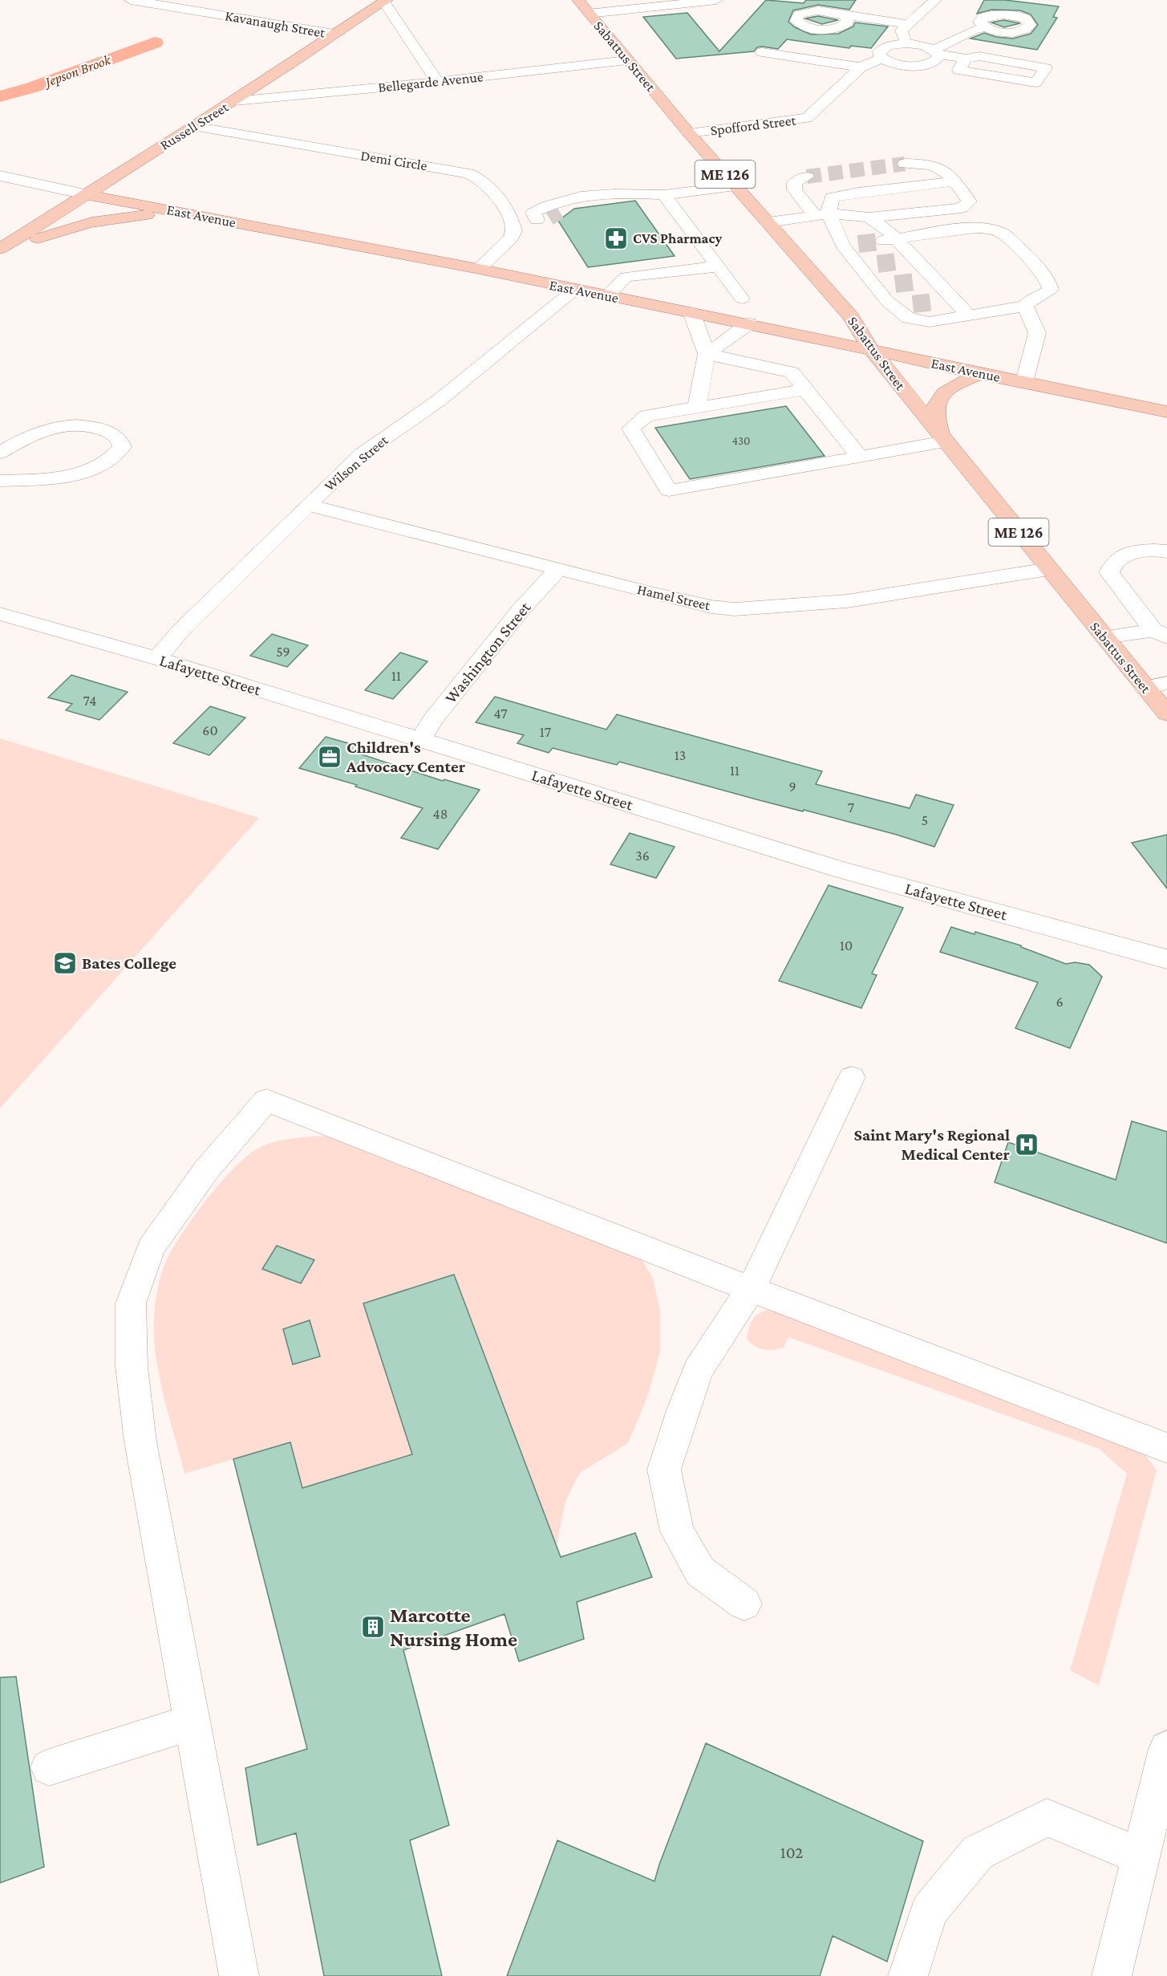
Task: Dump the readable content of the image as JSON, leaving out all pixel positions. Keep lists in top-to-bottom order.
{
  "streets": {
    "main road": [
      "Sabattus Street",
      "Russell Street",
      "ME 126",
      "East Avenue"
    ],
    "street": [
      "Kavanaugh Street",
      "Bellegarde Avenue",
      "Spofford Street",
      "Demi Circle",
      "Wilson Street",
      "Hamel Street",
      "Washington Street",
      "Lafayette Street"
    ]
  },
  "crossings": [
    ["Kavanaugh Street", "Russell Street"],
    ["Sabattus Street", "Bellegarde Avenue"],
    ["Sabattus Street", "Spofford Street"],
    ["Sabattus Street", "East Avenue"],
    ["Sabattus Street", "Hamel Street"],
    ["Bellegarde Avenue", "Russell Street"],
    ["Russell Street", "Demi Circle"],
    ["Russell Street", "East Avenue"],
    ["East Avenue", "Wilson Street"],
    ["Wilson Street", "Hamel Street"],
    ["Wilson Street", "Lafayette Street"],
    ["Hamel Street", "Washington Street"],
    ["Washington Street", "Lafayette Street"]
  ],
  "water": ["Jepson Brook"],
  "places": {
    "pharmacy": ["CVS Pharmacy"],
    "office": ["Children's Advocacy Center"],
    "school or university": ["Bates College"],
    "hospital": ["Saint Mary's Regional Medical Center"],
    "building": ["Marcotte Nursing Home"]
  },
  "house_numbers": [
    "430",
    "59",
    "11",
    "74",
    "47",
    "60",
    "17",
    "13",
    "11",
    "9",
    "7",
    "48",
    "5",
    "36",
    "10",
    "6",
    "102"
  ]
}
